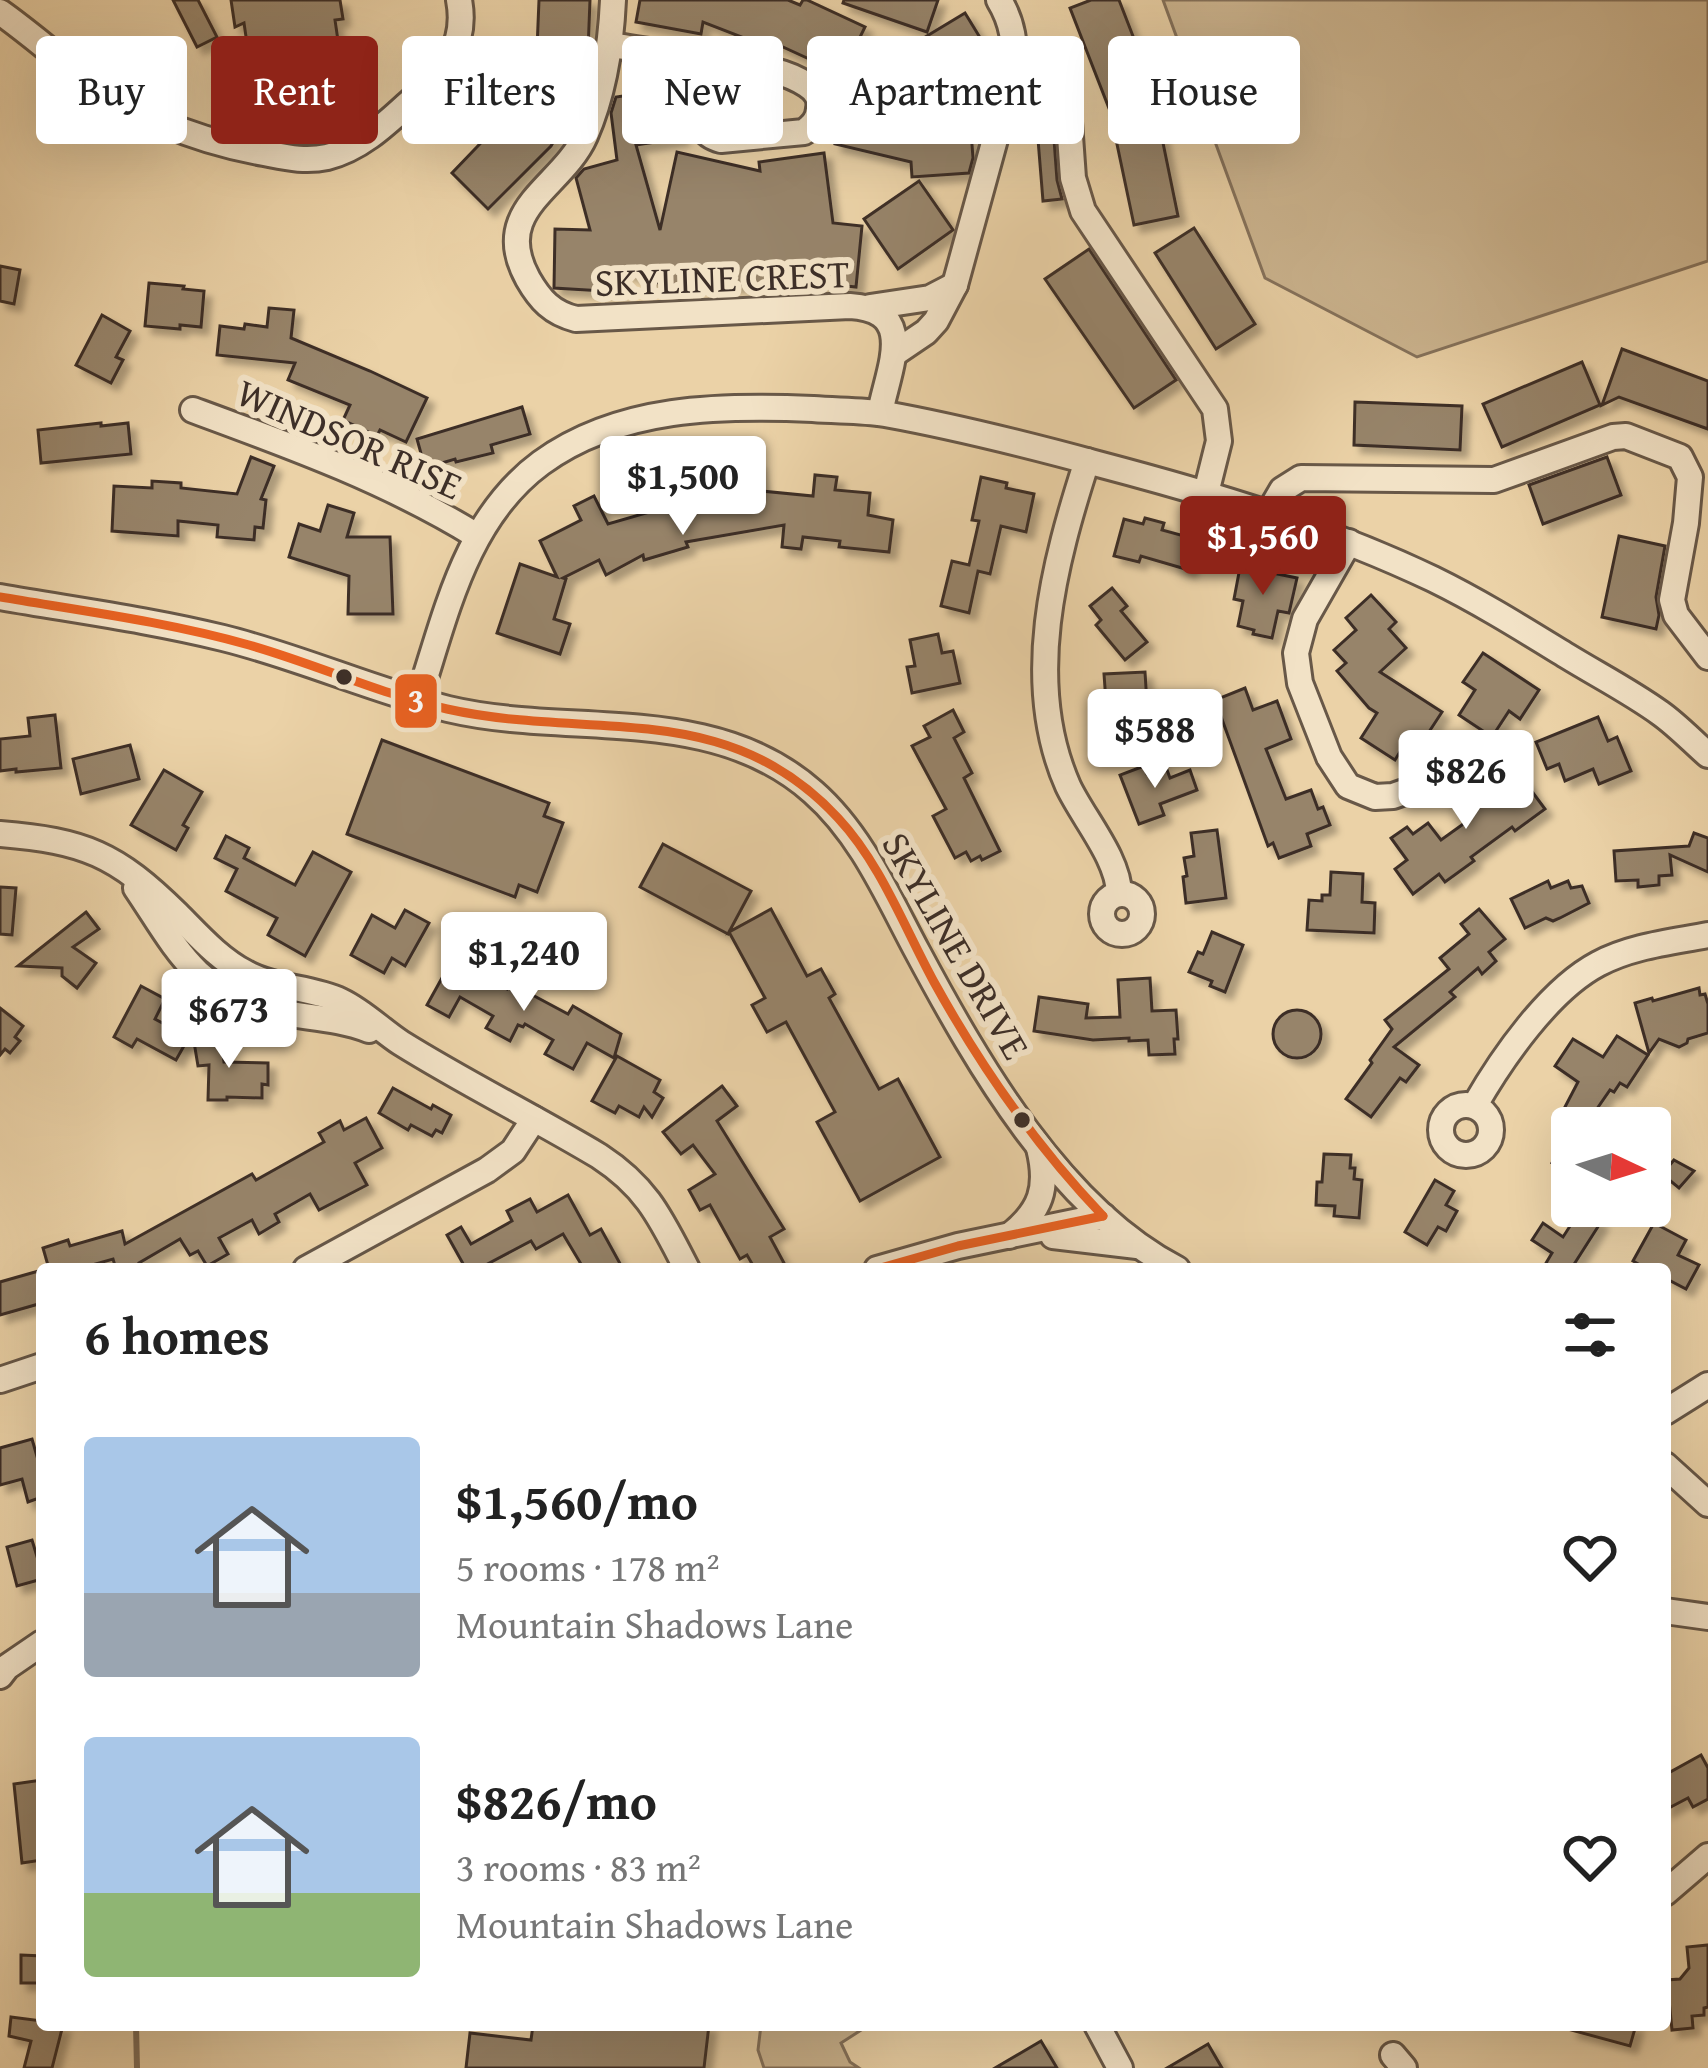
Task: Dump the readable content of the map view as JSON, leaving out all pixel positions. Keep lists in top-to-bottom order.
{
  "streets": {
    "street": ["SKYLINE CREST", "WINDSOR RISE", "SKYLINE DRIVE"]
  },
  "lines": ["transit line 3"],
  "north": "right",
  "page": {
    "chip": [
      "Buy",
      "Rent",
      "Filters",
      "New",
      "Apartment",
      "House"
    ],
    "price": [
      "$1,500",
      "$1,560",
      "$588",
      "$826",
      "$1,240",
      "$673"
    ],
    "heading": "6 homes",
    "list": [
      {
        "name": "$1,560/mo",
        "note": "5 rooms · 178 m² · Mountain Shadows Lane"
      },
      {
        "name": "$826/mo",
        "note": "3 rooms · 83 m² · Mountain Shadows Lane"
      }
    ]
  }
}
